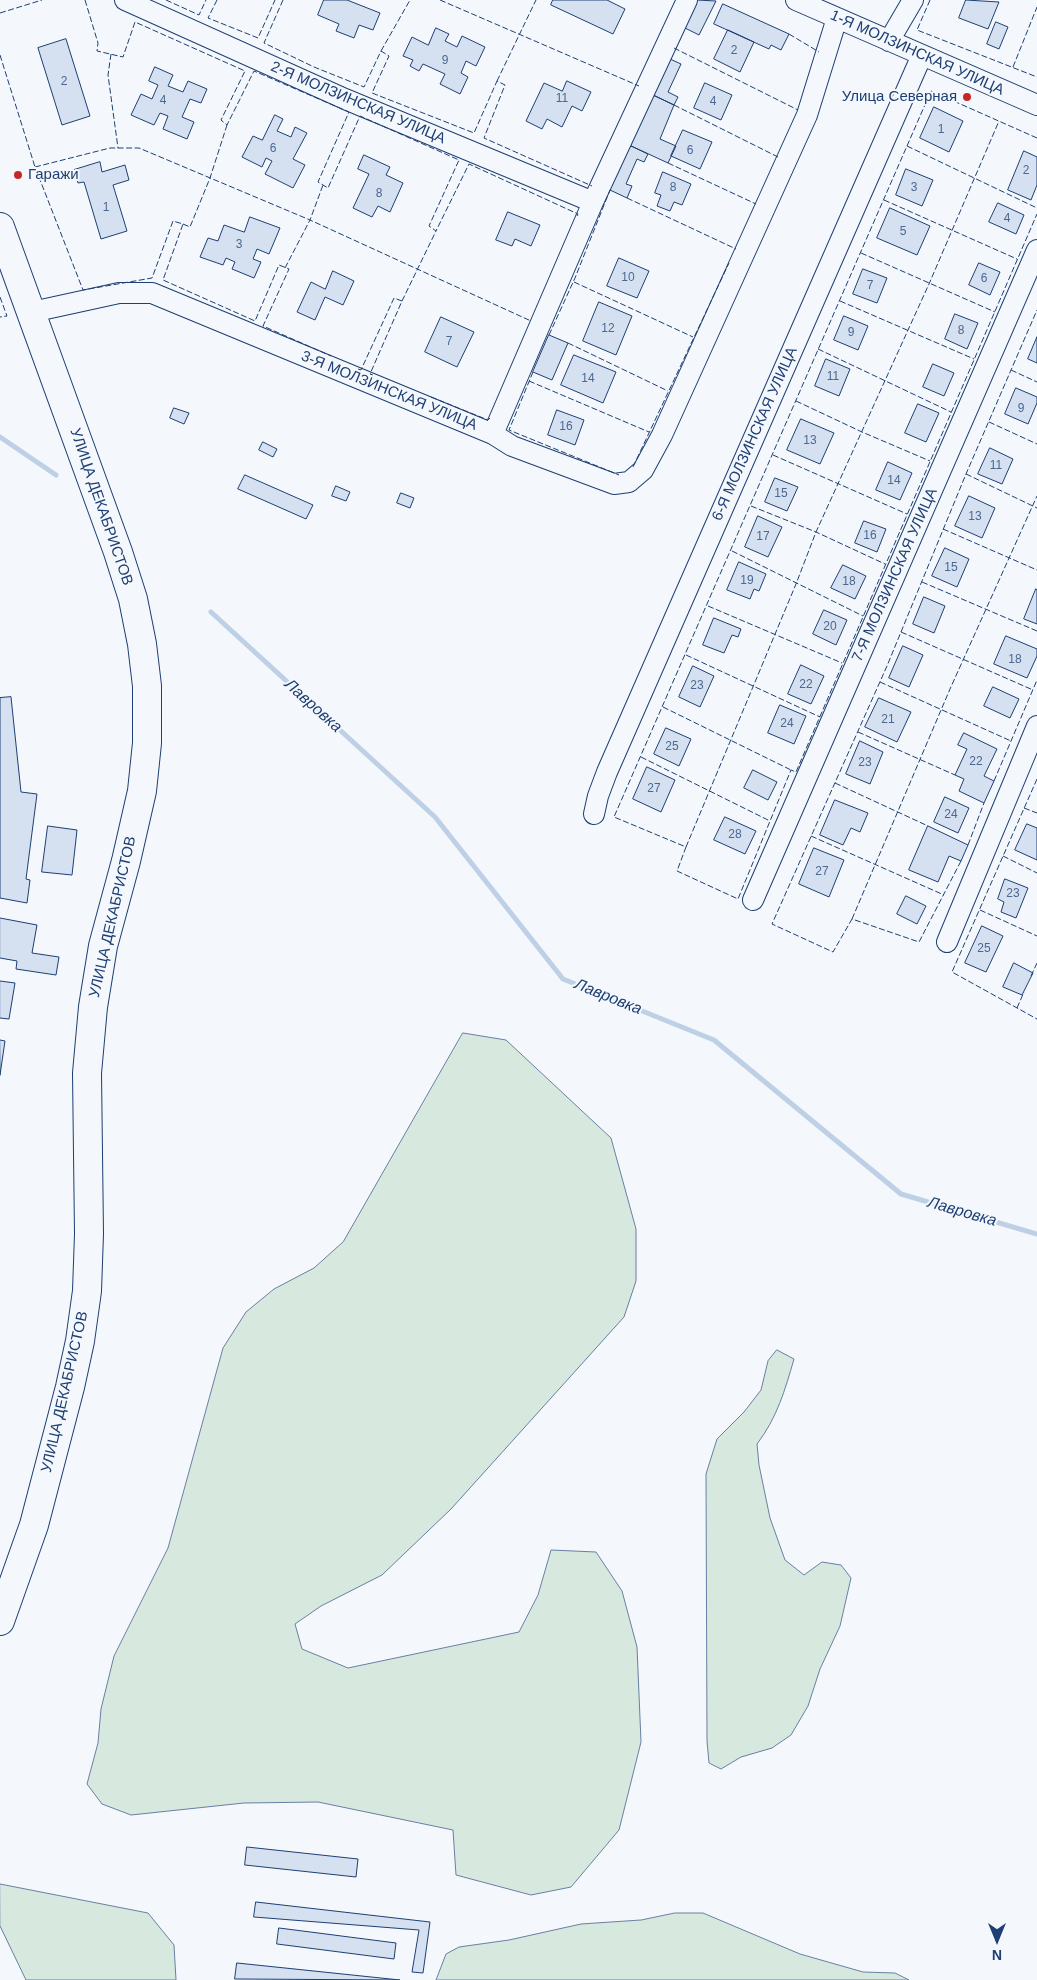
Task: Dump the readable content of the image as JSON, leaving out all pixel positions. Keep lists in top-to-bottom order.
{
  "streets": {
    "highway": ["УЛИЦА ДЕКАБРИСТОВ"],
    "street": [
      "1-Я МОЛЗИНСКАЯ УЛИЦА",
      "2-Я МОЛЗИНСКАЯ УЛИЦА",
      "3-Я МОЛЗИНСКАЯ УЛИЦА",
      "6-Я МОЛЗИНСКАЯ УЛИЦА",
      "7-Я МОЛЗИНСКАЯ УЛИЦА"
    ]
  },
  "crossings": [
    ["1-Я МОЛЗИНСКАЯ УЛИЦА", "6-Я МОЛЗИНСКАЯ УЛИЦА"],
    ["2-Я МОЛЗИНСКАЯ УЛИЦА", "3-Я МОЛЗИНСКАЯ УЛИЦА"],
    ["3-Я МОЛЗИНСКАЯ УЛИЦА", "УЛИЦА ДЕКАБРИСТОВ"]
  ],
  "water": ["Лавровка"],
  "places": ["Улица Северная", "Гаражи"],
  "house_numbers": [
    "2",
    "9",
    "2",
    "11",
    "4",
    "4",
    "1",
    "6",
    "6",
    "2",
    "8",
    "3",
    "8",
    "1",
    "4",
    "5",
    "3",
    "10",
    "6",
    "7",
    "12",
    "8",
    "9",
    "7",
    "11",
    "14",
    "9",
    "16",
    "13",
    "11",
    "14",
    "15",
    "13",
    "16",
    "17",
    "15",
    "19",
    "18",
    "20",
    "18",
    "22",
    "23",
    "21",
    "24",
    "25",
    "22",
    "23",
    "27",
    "24",
    "28",
    "27",
    "23",
    "25"
  ],
  "north": "bottom"
}
